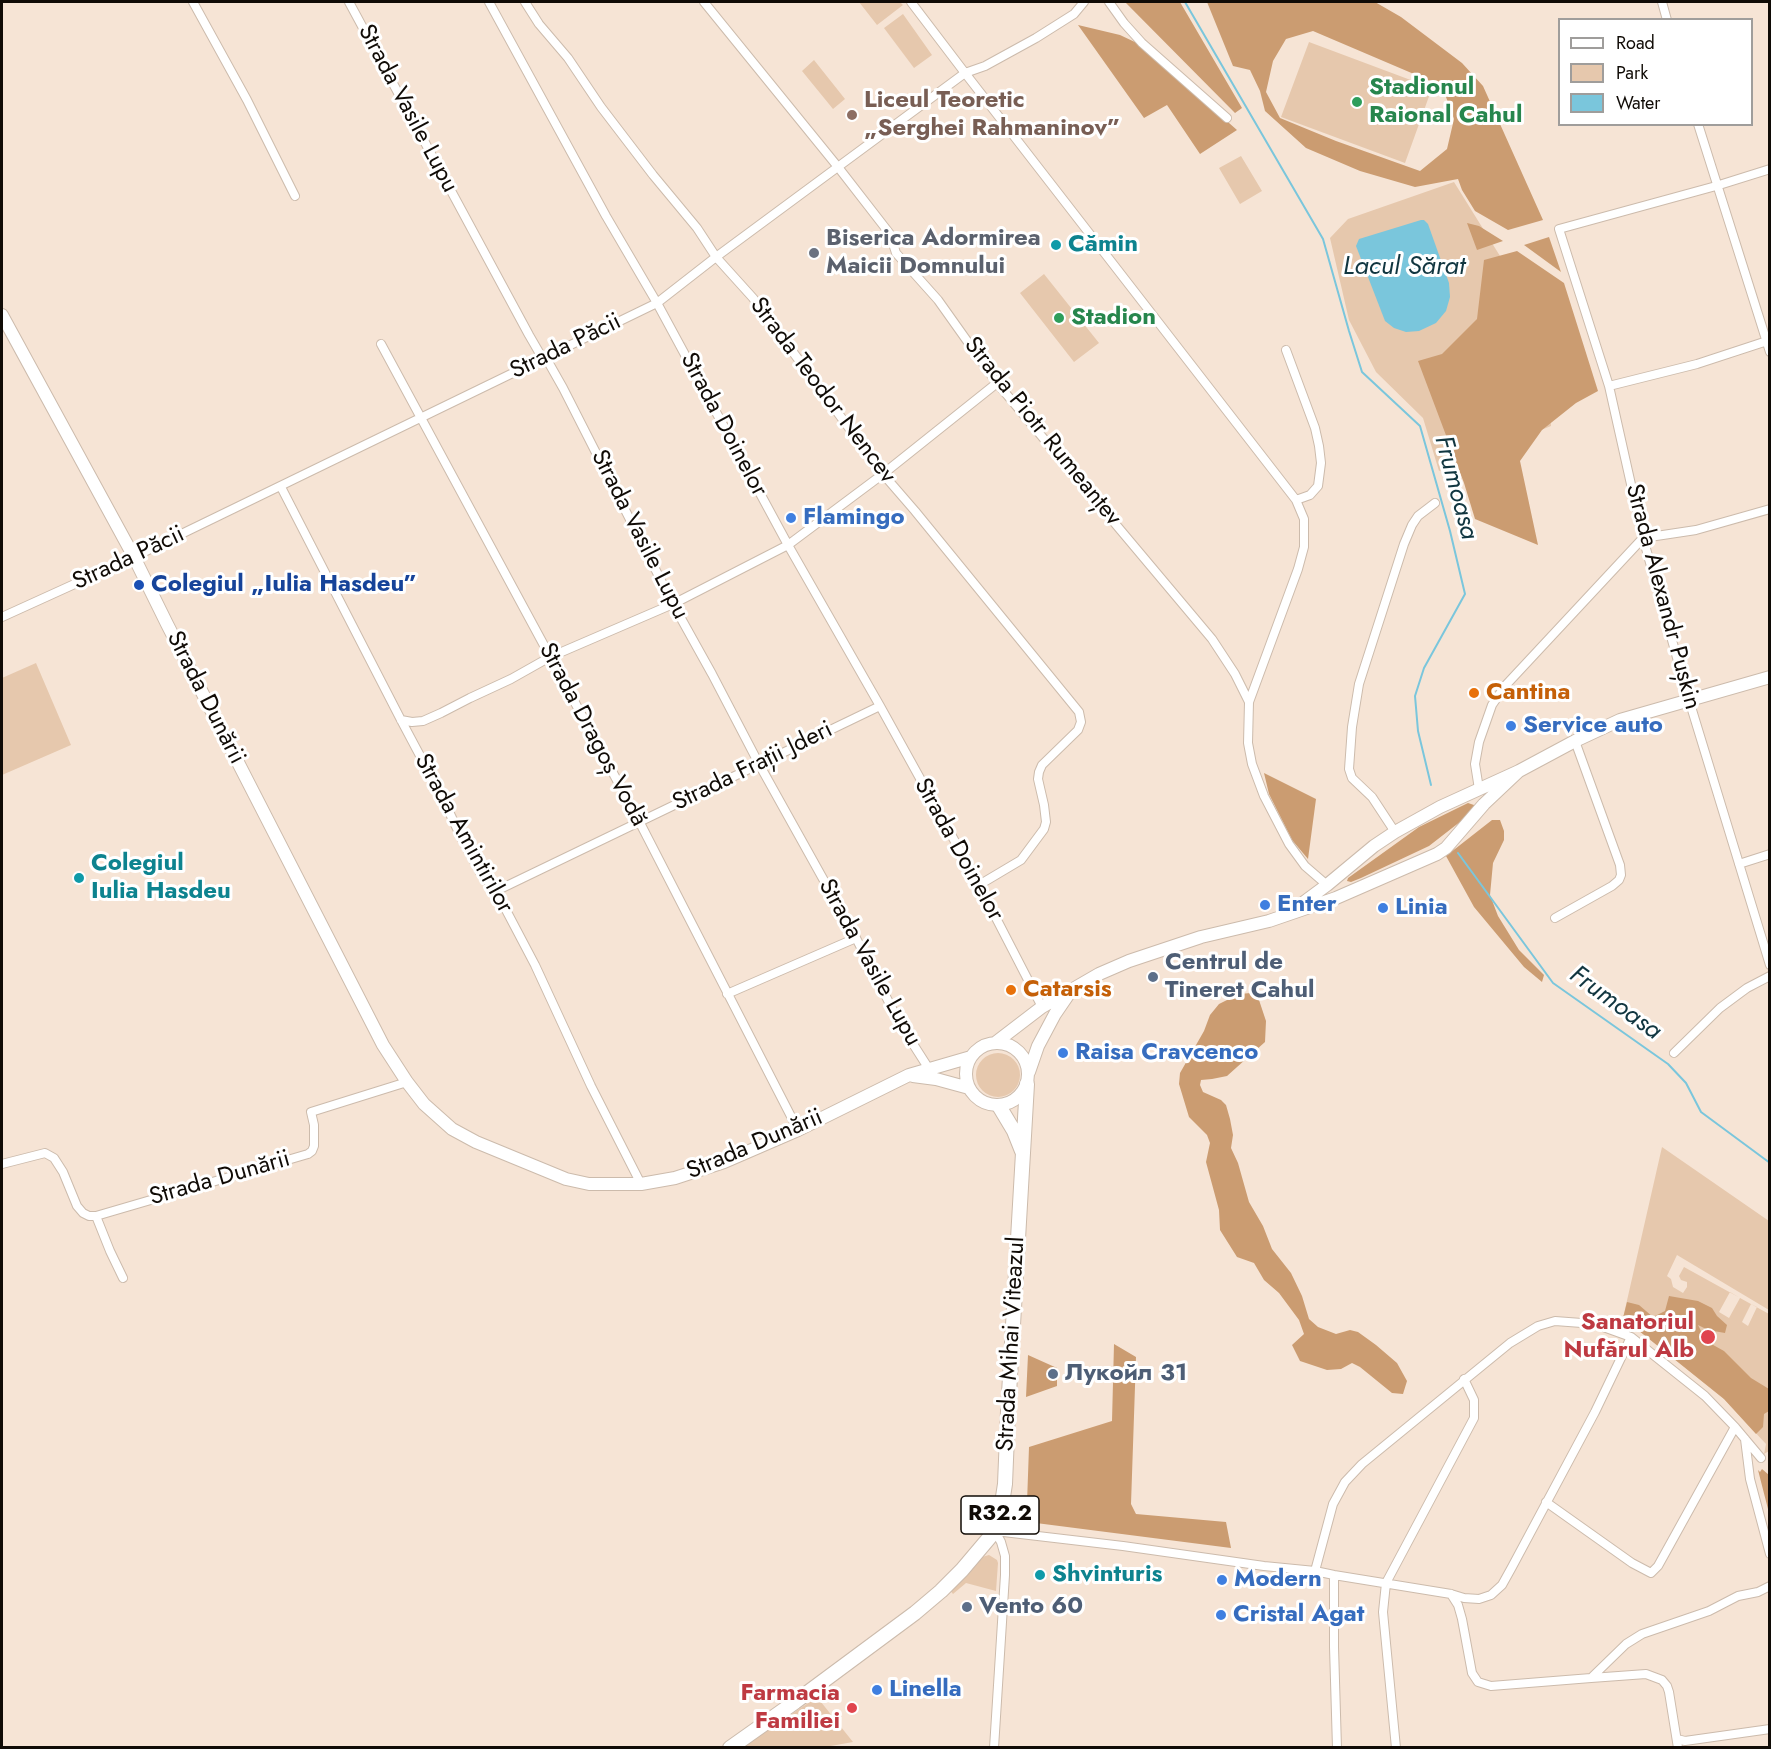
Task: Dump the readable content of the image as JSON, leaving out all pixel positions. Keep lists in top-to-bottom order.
{
  "streets": {
    "main road": ["Strada Dunării", "Strada Mihai Viteazul", "R32.2"],
    "street": [
      "Strada Vasile Lupu",
      "Strada Păcii",
      "Strada Teodor Nencev",
      "Strada Doinelor",
      "Strada Piotr Rumeanțev",
      "Strada Alexandr Pușkin",
      "Strada Dragoș Vodă",
      "Strada Frații Jderi",
      "Strada Amintirilor"
    ]
  },
  "crossings": [
    ["Strada Vasile Lupu", "Strada Păcii"],
    ["Strada Vasile Lupu", "Strada Dunării"],
    ["Strada Vasile Lupu", "Strada Frații Jderi"],
    ["Strada Păcii", "Strada Teodor Nencev"],
    ["Strada Păcii", "Strada Doinelor"],
    ["Strada Păcii", "Strada Piotr Rumeanțev"],
    ["Strada Păcii", "Strada Dunării"],
    ["Strada Păcii", "Strada Dragoș Vodă"],
    ["Strada Păcii", "Strada Amintirilor"],
    ["Strada Teodor Nencev", "Strada Doinelor"],
    ["Strada Doinelor", "Strada Frații Jderi"],
    ["Strada Dunării", "Strada Dragoș Vodă"],
    ["Strada Dunării", "Strada Amintirilor"],
    ["Strada Dunării", "Strada Mihai Viteazul"],
    ["Strada Dragoș Vodă", "Strada Frații Jderi"],
    ["Strada Frații Jderi", "Strada Amintirilor"]
  ],
  "water": ["Lacul Sărat", "Frumoasa"],
  "places": [
    "Stadionul Raional Cahul",
    "Liceul Teoretic „Serghei Rahmaninov”",
    "Cămin",
    "Biserica Adormirea Maicii Domnului",
    "Stadion",
    "Flamingo",
    "Colegiul „Iulia Hasdeu”",
    "Cantina",
    "Service auto",
    "Colegiul Iulia Hasdeu",
    "Enter",
    "Linia",
    "Centrul de Tineret Cahul",
    "Catarsis",
    "Raisa Cravcenco",
    "Sanatoriul Nufărul Alb",
    "Лукойл 31",
    "Shvinturis",
    "Modern",
    "Vento 60",
    "Cristal Agat",
    "Linella",
    "Farmacia Familiei"
  ],
  "legend": ["Road", "Park", "Water"]
}
